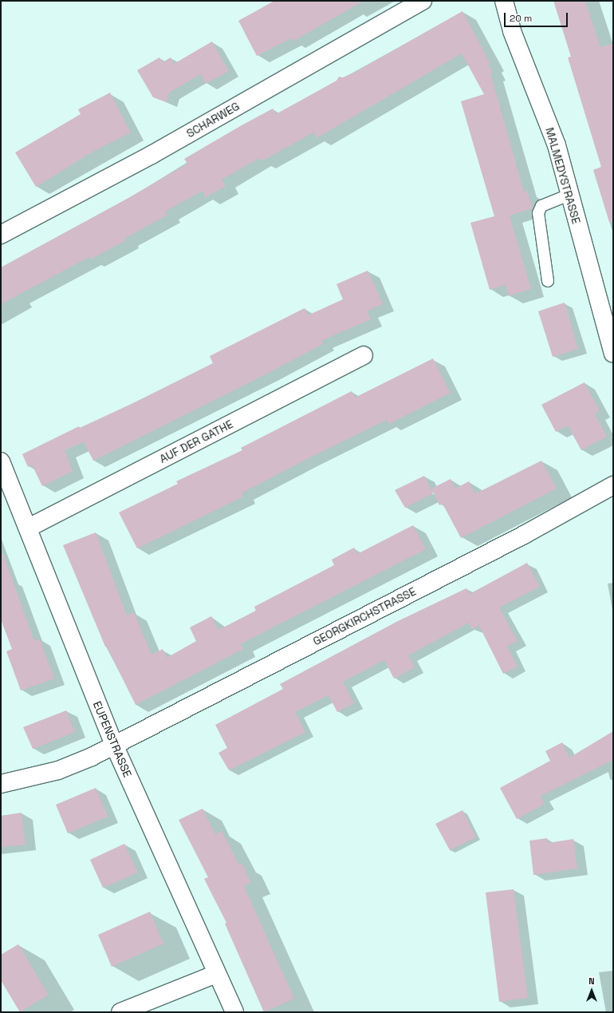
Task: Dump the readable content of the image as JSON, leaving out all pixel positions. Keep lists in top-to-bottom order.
{
  "streets": {
    "street": [
      "SCHARWEG",
      "MALMEDYSTRASSE",
      "AUF DER GATHE",
      "GEORGKIRCHSTRASSE",
      "EUPENSTRASSE"
    ]
  },
  "crossings": [
    ["AUF DER GATHE", "EUPENSTRASSE"],
    ["GEORGKIRCHSTRASSE", "EUPENSTRASSE"]
  ],
  "scale_bar": "20 m",
  "north": "top"
}
